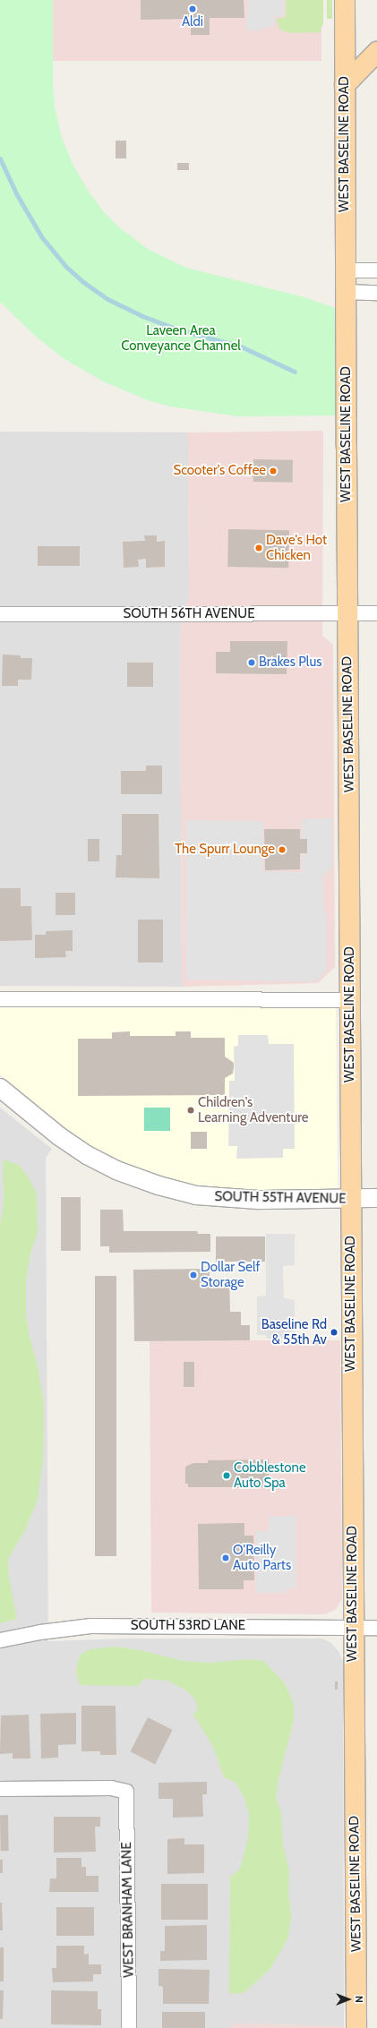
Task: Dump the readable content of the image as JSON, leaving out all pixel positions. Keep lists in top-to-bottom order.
{
  "streets": {
    "main road": ["WEST BASELINE ROAD"],
    "street": [
      "SOUTH 56TH AVENUE",
      "SOUTH 55TH AVENUE",
      "SOUTH 53RD LANE",
      "WEST BRANHAM LANE"
    ]
  },
  "crossings": [
    ["WEST BASELINE ROAD", "SOUTH 56TH AVENUE"],
    ["WEST BASELINE ROAD", "SOUTH 55TH AVENUE"],
    ["WEST BASELINE ROAD", "SOUTH 53RD LANE"]
  ],
  "parks": ["Laveen Area Conveyance Channel"],
  "places": [
    "Aldi",
    "Scooter's Coffee",
    "Dave's Hot Chicken",
    "Brakes Plus",
    "The Spurr Lounge",
    "Children's Learning Adventure",
    "Dollar Self Storage",
    "Baseline Rd & 55th Av",
    "Cobblestone Auto Spa",
    "O'Reilly Auto Parts"
  ],
  "north": "right"
}
